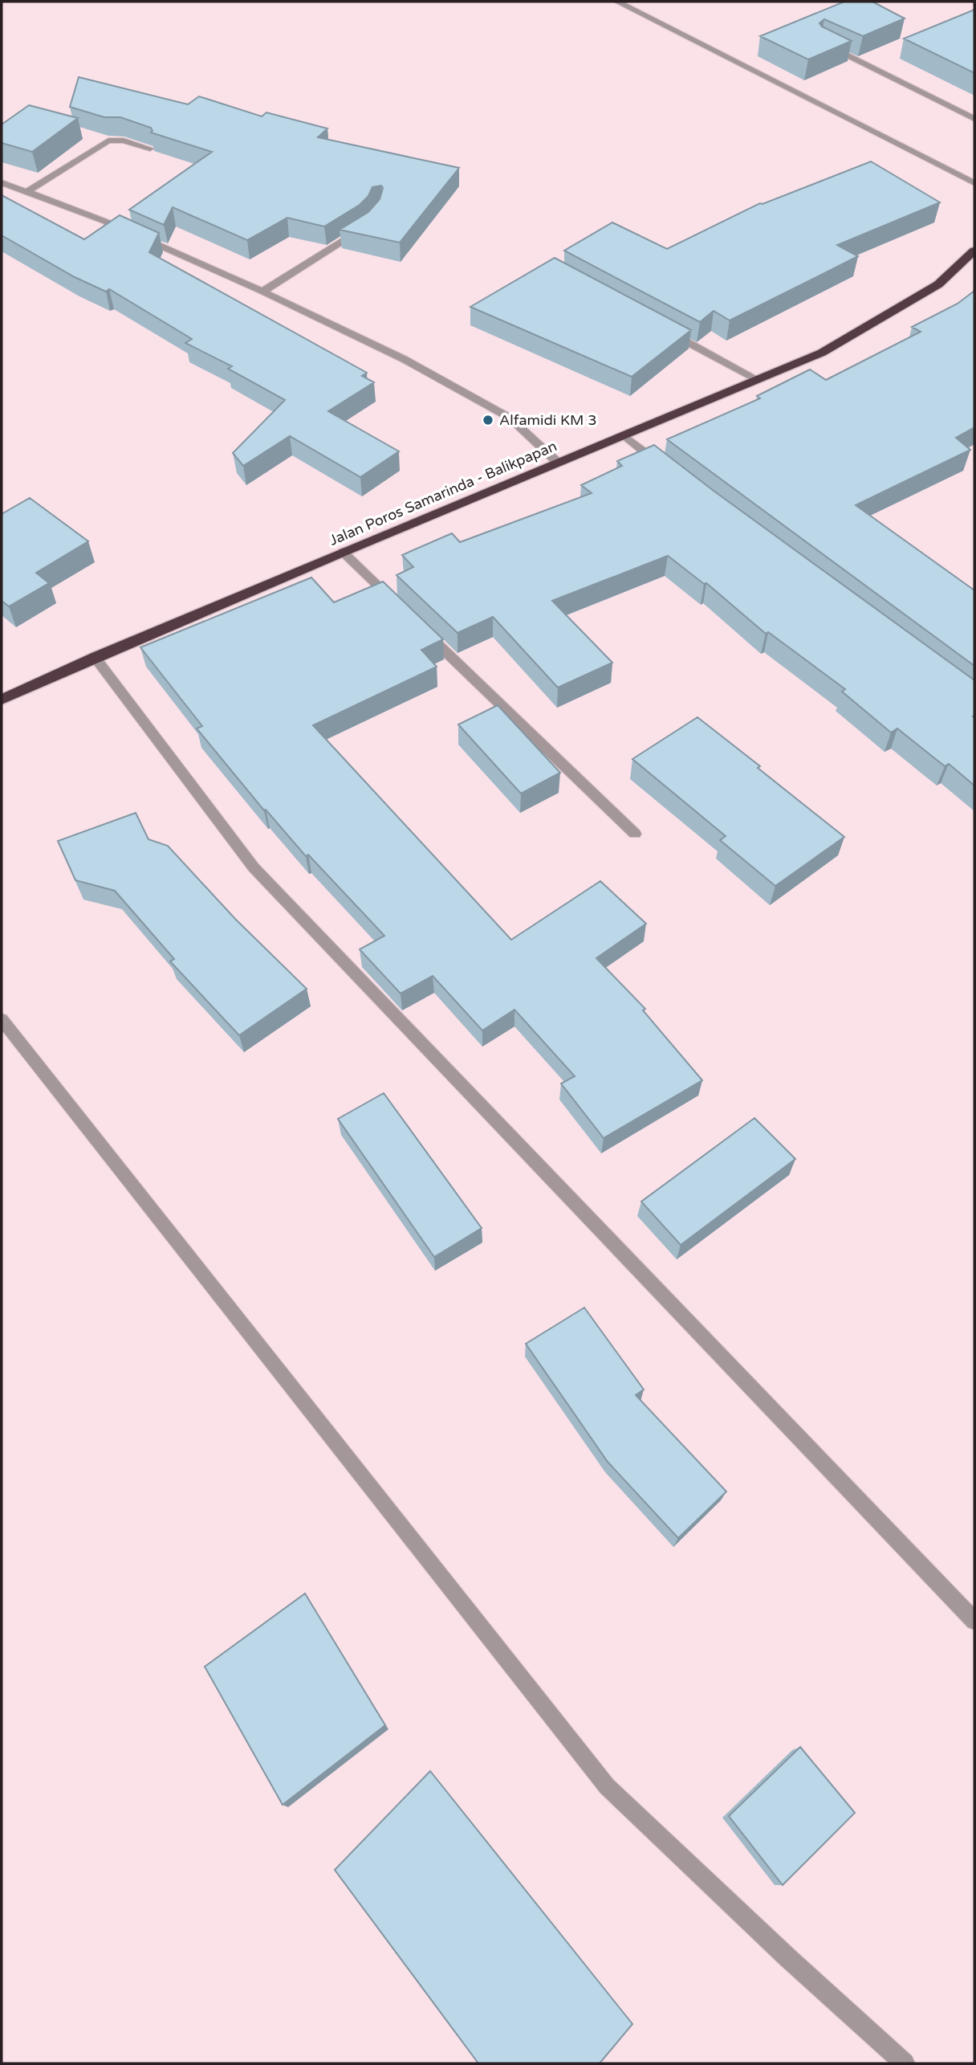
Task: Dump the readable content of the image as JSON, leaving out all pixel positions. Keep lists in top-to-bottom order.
{
  "streets": {
    "highway": ["Jalan Poros Samarinda - Balikpapan"]
  },
  "places": ["Alfamidi KM 3"]
}
